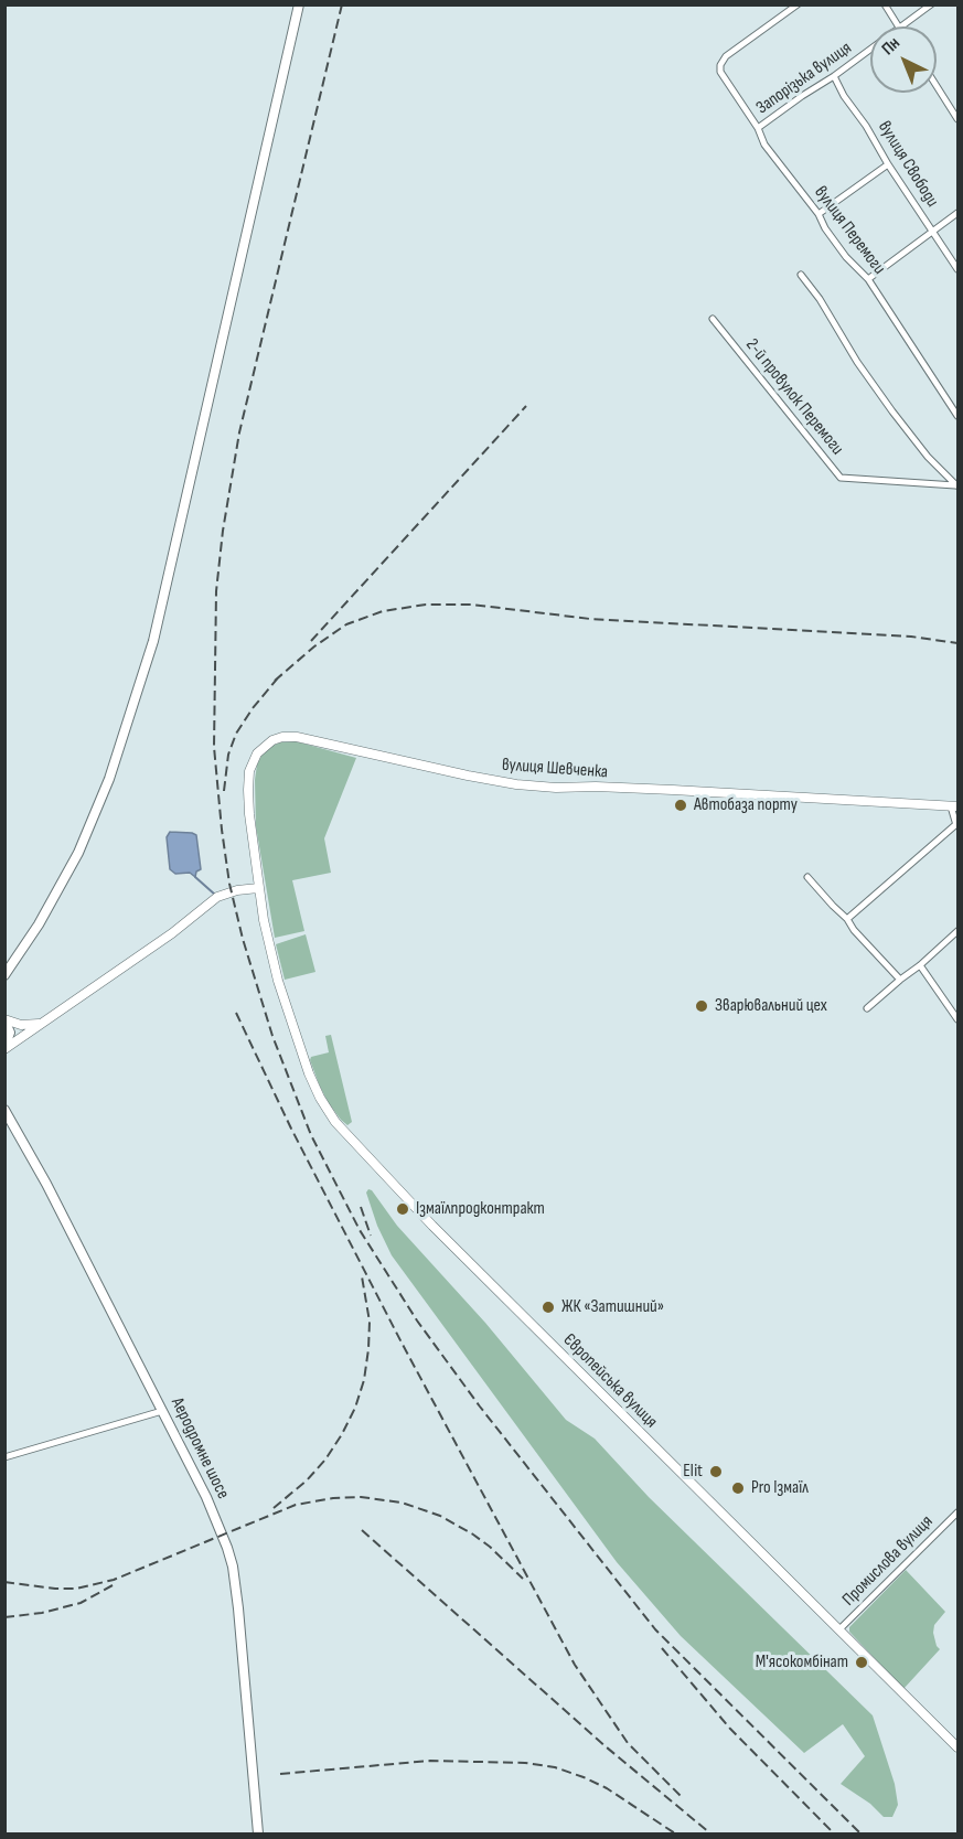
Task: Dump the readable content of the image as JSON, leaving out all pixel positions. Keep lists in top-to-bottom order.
{
  "streets": {
    "highway": ["Аеродромне шосе"],
    "main road": ["вулиця Шевченка", "Європейська вулиця"],
    "street": [
      "Запорізька вулиця",
      "вулиця Свободи",
      "вулиця Перемоги",
      "2-й провулок Перемоги",
      "Промислова вулиця"
    ]
  },
  "crossings": [
    ["Запорізька вулиця", "вулиця Свободи"],
    ["Запорізька вулиця", "вулиця Перемоги"],
    ["вулиця Шевченка", "Європейська вулиця"],
    ["Європейська вулиця", "Промислова вулиця"]
  ],
  "places": [
    "Автобаза порту",
    "Зварювальний цех",
    "Ізмаїлпродконтракт",
    "ЖК «Затишний»",
    "Elit",
    "Pro Ізмаїл",
    "М'ясокомбінат"
  ],
  "north": "top left"
}
